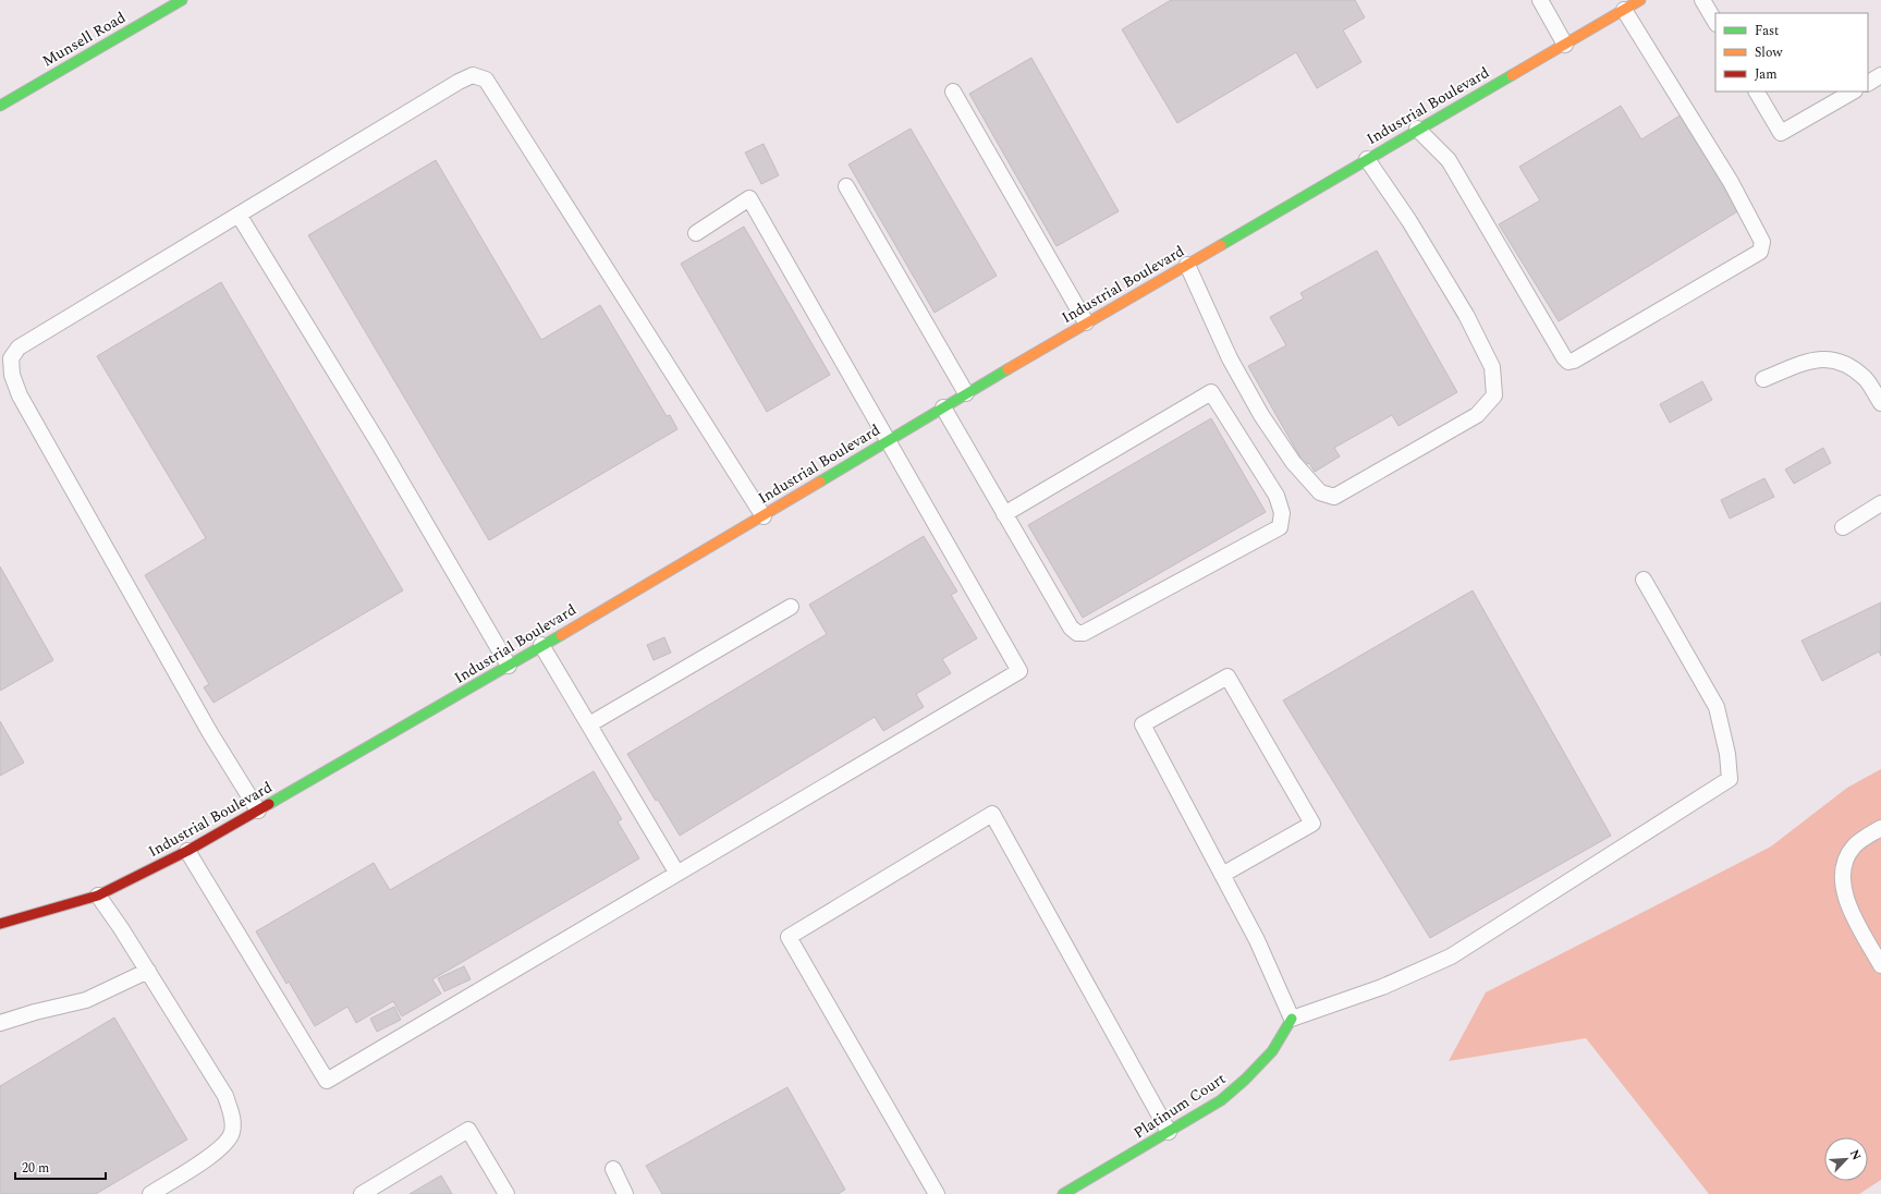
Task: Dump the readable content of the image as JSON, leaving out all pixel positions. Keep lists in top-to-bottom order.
{
  "streets": {
    "street": ["Munsell Road", "Industrial Boulevard", "Platinum Court"]
  },
  "legend": ["Fast", "Slow", "Jam"],
  "scale_bar": "20 m",
  "north": "top right"
}
